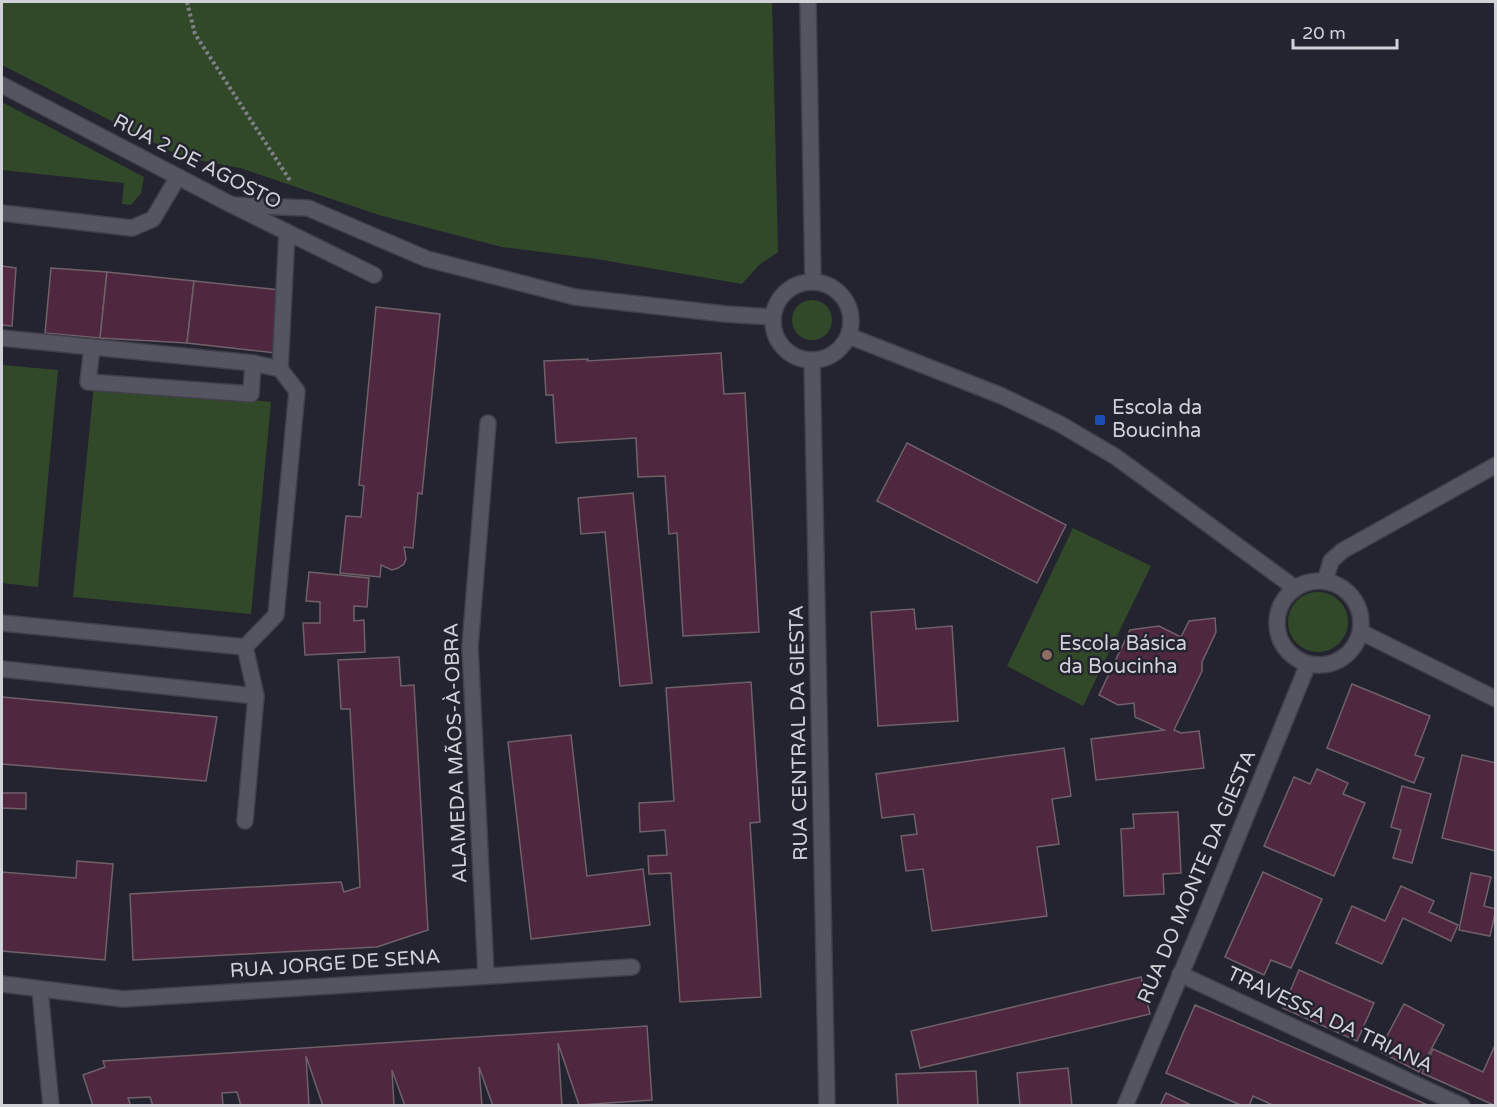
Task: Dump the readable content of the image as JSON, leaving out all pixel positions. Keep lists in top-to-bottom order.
{
  "streets": {
    "street": [
      "RUA 2 DE AGOSTO",
      "RUA CENTRAL DA GIESTA",
      "ALAMEDA MÃOS-À-OBRA",
      "RUA DO MONTE DA GIESTA",
      "RUA JORGE DE SENA",
      "TRAVESSA DA TRIANA"
    ]
  },
  "crossings": [
    ["ALAMEDA MÃOS-À-OBRA", "RUA JORGE DE SENA"],
    ["RUA DO MONTE DA GIESTA", "TRAVESSA DA TRIANA"]
  ],
  "places": {
    "transit": ["Escola da Boucinha"],
    "other": ["Escola Básica da Boucinha"]
  },
  "scale_bar": "20 m"
}
